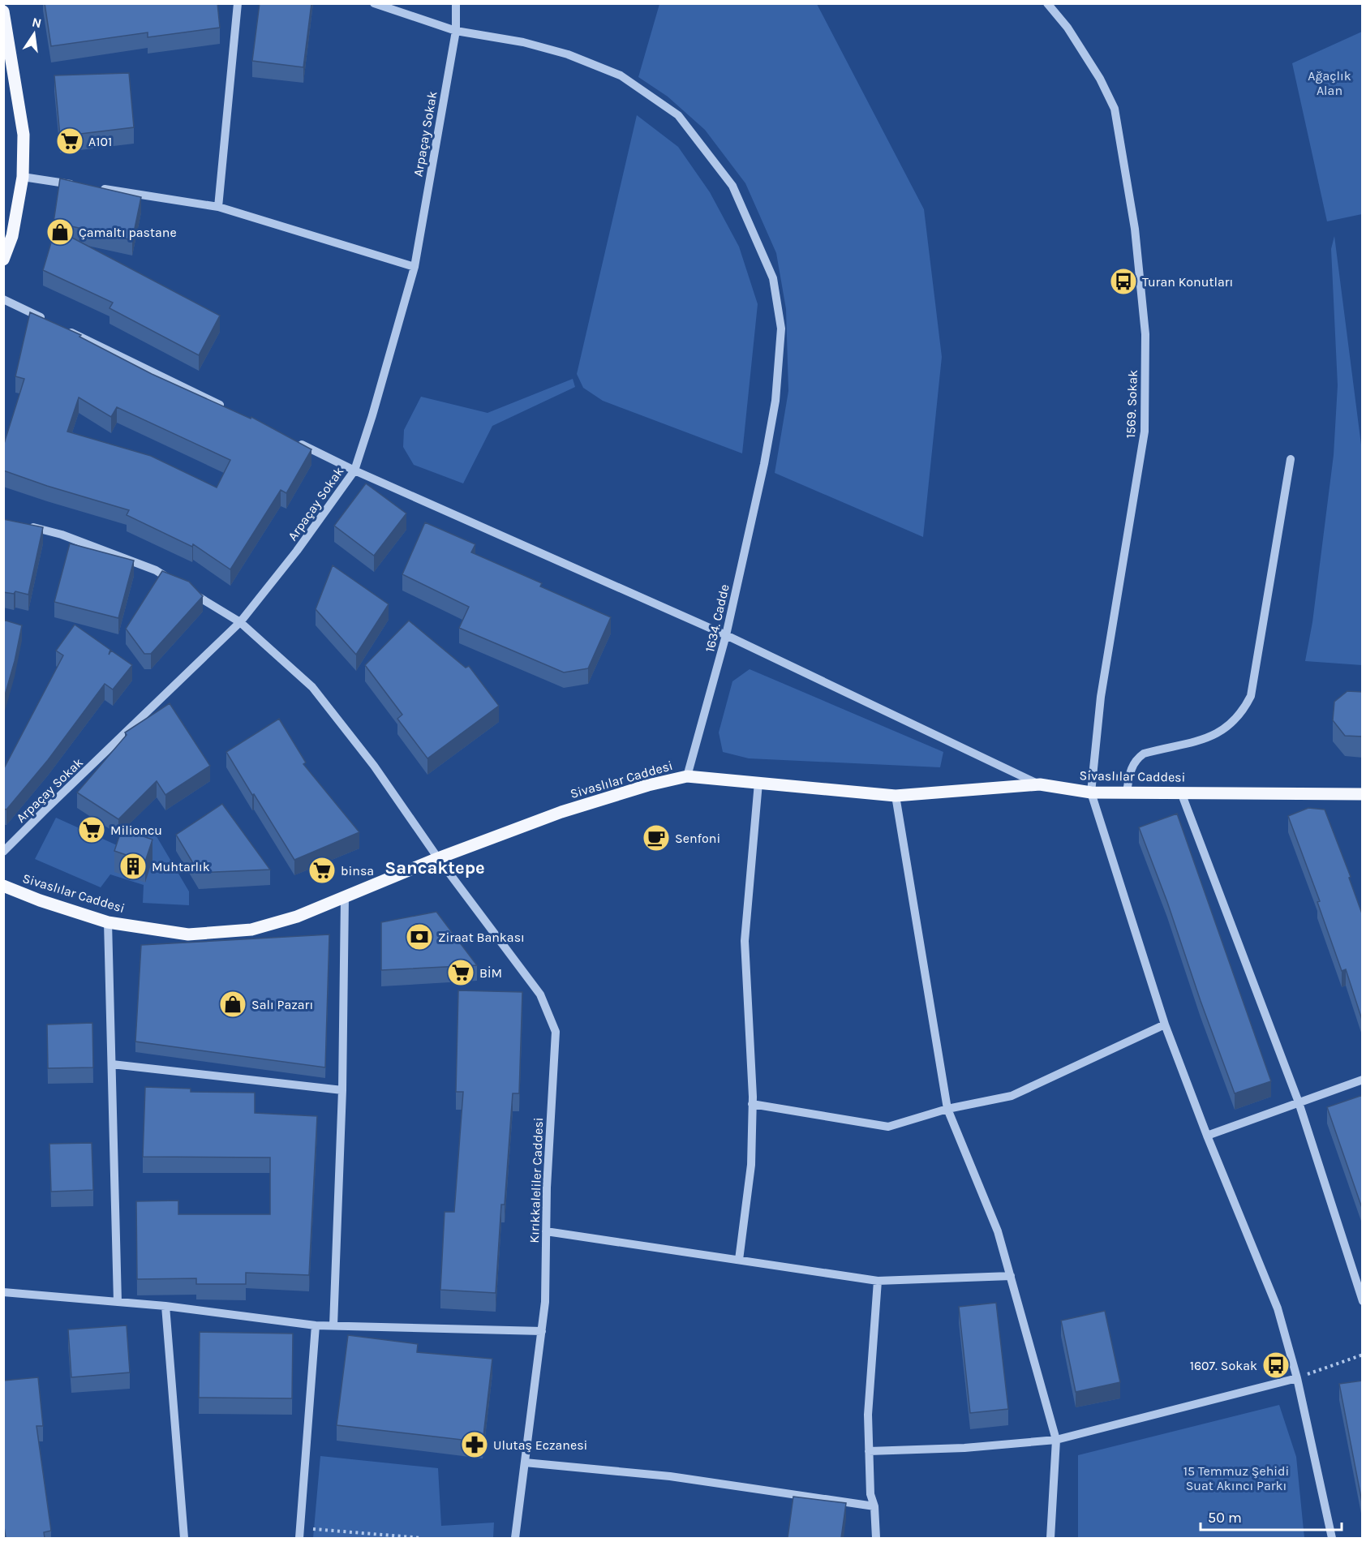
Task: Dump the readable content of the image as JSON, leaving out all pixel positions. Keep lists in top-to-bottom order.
{
  "streets": {
    "main road": ["Sivaslılar Caddesi"],
    "street": [
      "Arpaçay Sokak",
      "1569. Sokak",
      "1634. Cadde",
      "Kırıkkaleliler Caddesi"
    ]
  },
  "crossings": [
    ["Arpaçay Sokak", "1634. Cadde"],
    ["Arpaçay Sokak", "Kırıkkaleliler Caddesi"],
    ["1569. Sokak", "Sivaslılar Caddesi"],
    ["1634. Cadde", "Sivaslılar Caddesi"],
    ["Sivaslılar Caddesi", "Kırıkkaleliler Caddesi"]
  ],
  "districts": ["Sancaktepe"],
  "parks": ["Ağaçlık Alan", "15 Temmuz Şehidi Suat Akıncı Parkı"],
  "places": {
    "supermarket": [
      "A101",
      "Milioncu",
      "binsa",
      "BİM"
    ],
    "shop": ["Çamaltı pastane", "Salı Pazarı"],
    "bus stop": ["Turan Konutları", "1607. Sokak"],
    "cafe": ["Senfoni"],
    "building": ["Muhtarlık"],
    "bank": ["Ziraat Bankası"],
    "pharmacy": ["Ulutaş Eczanesi"]
  },
  "scale_bar": "50 m",
  "north": "top"
}
